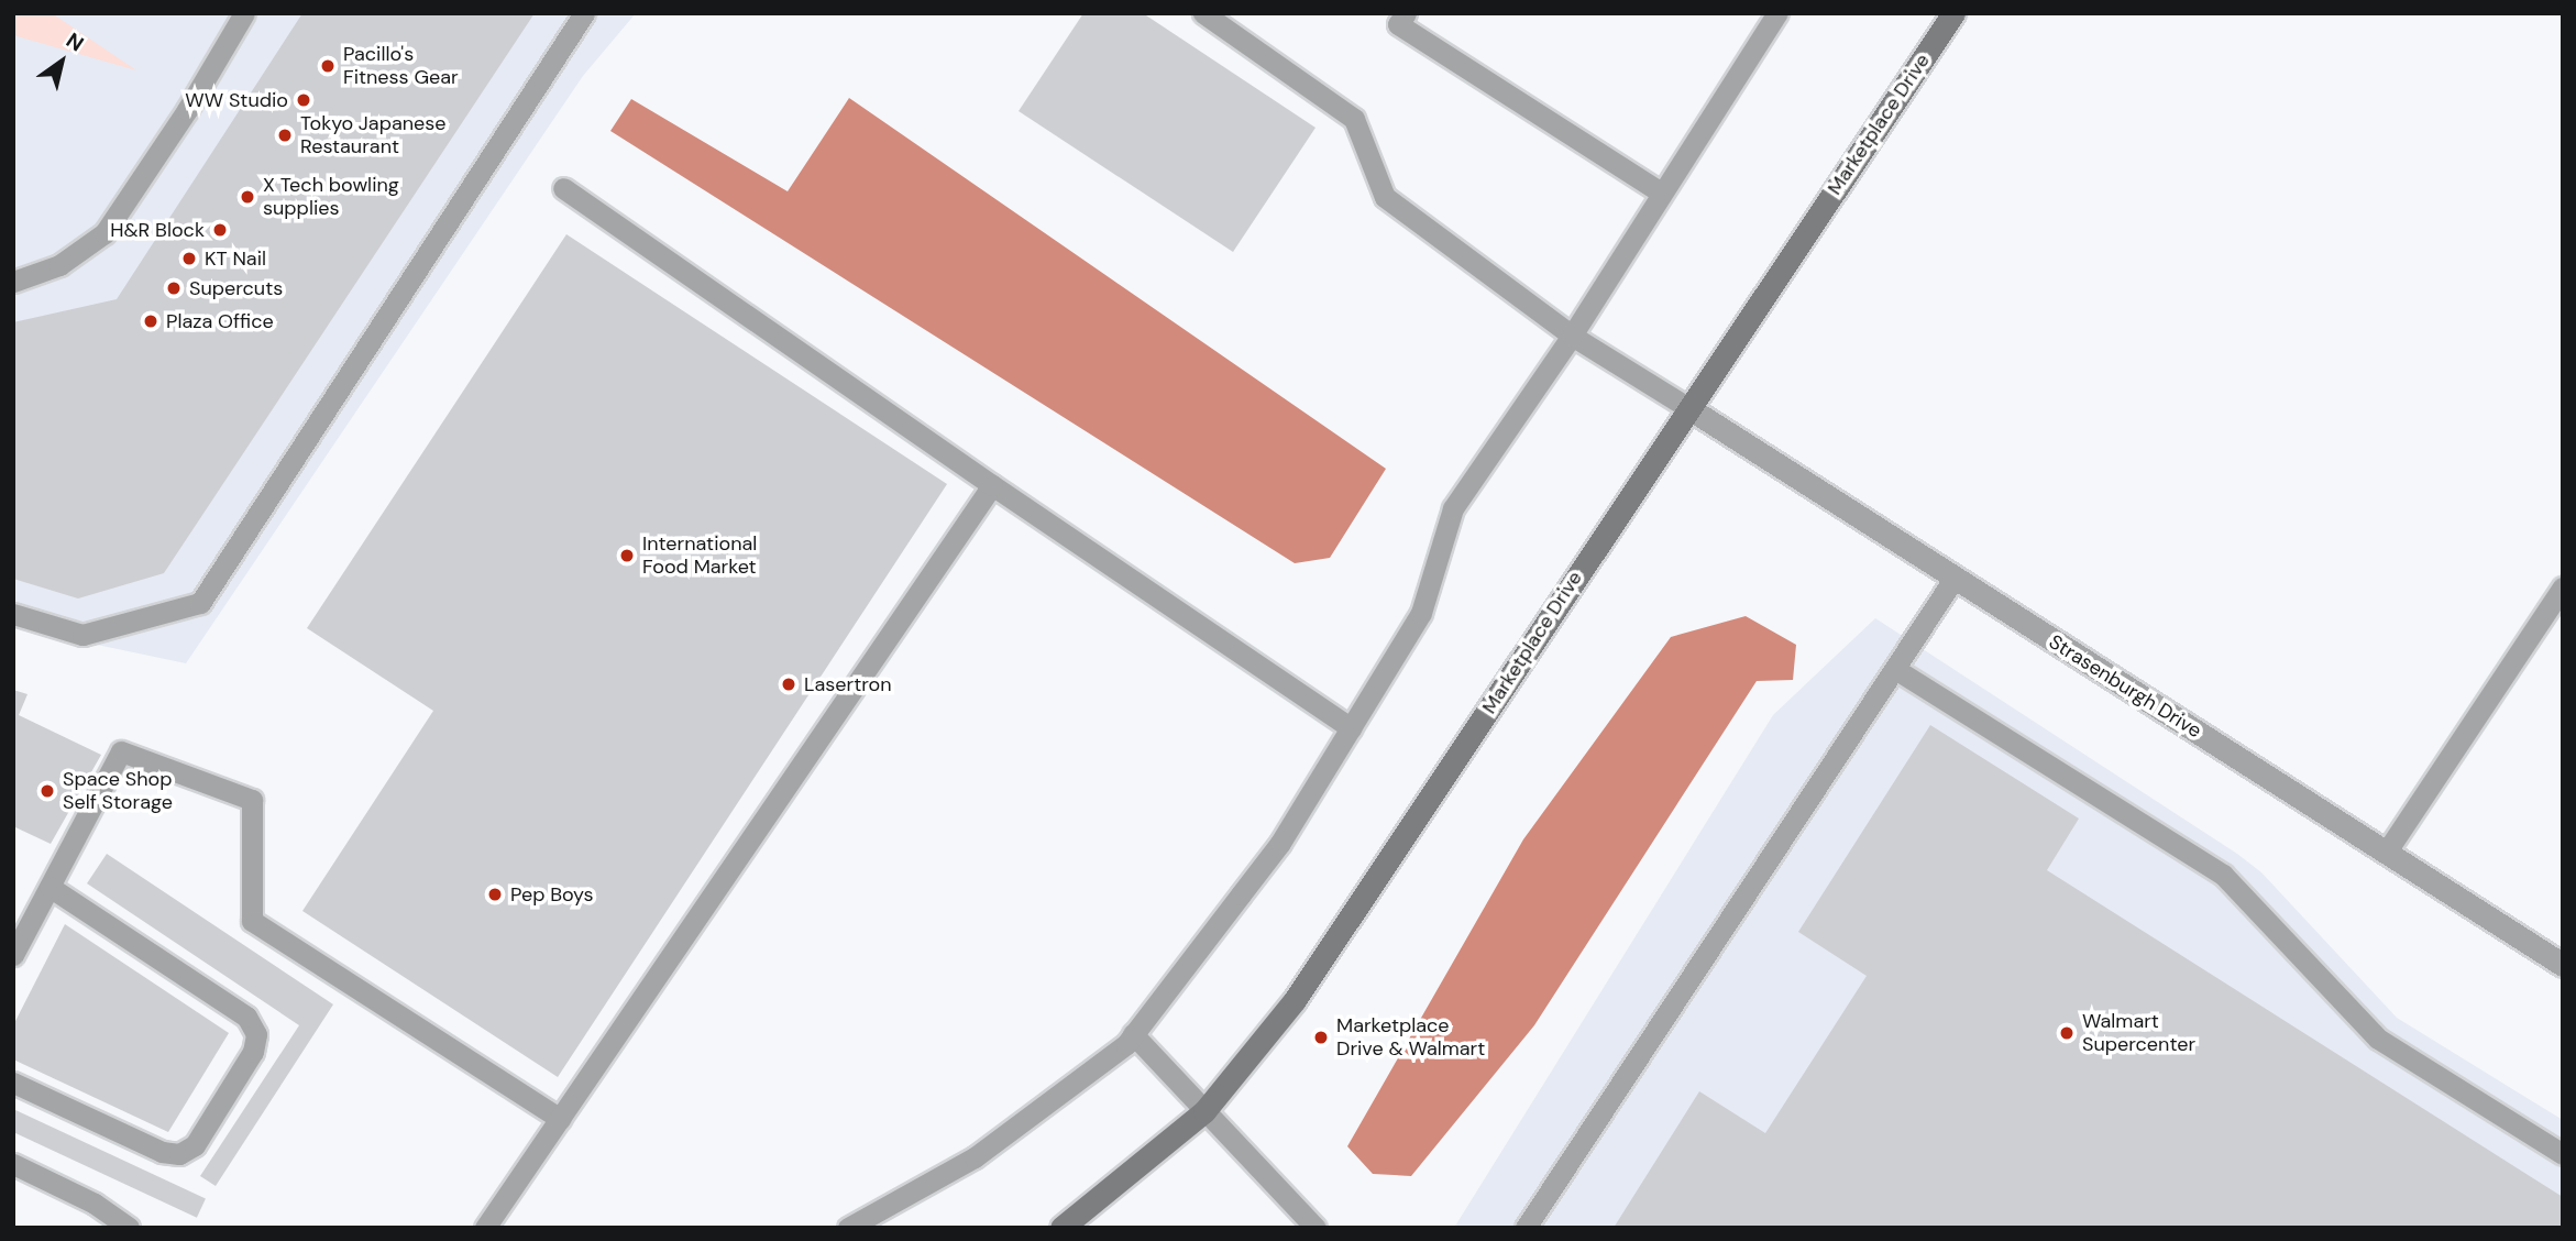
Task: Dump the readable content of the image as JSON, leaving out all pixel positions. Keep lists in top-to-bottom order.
{
  "streets": {
    "street": ["Marketplace Drive", "Strasenburgh Drive"]
  },
  "crossings": [
    ["Marketplace Drive", "Strasenburgh Drive"]
  ],
  "places": [
    "Pacillo's Fitness Gear",
    "WW Studio",
    "Tokyo Japanese Restaurant",
    "X Tech bowling supplies",
    "H&R Block",
    "KT Nail",
    "Supercuts",
    "Plaza Office",
    "International Food Market",
    "Lasertron",
    "Space Shop Self Storage",
    "Pep Boys",
    "Walmart Supercenter",
    "Marketplace Drive & Walmart"
  ],
  "north": "top right"
}
